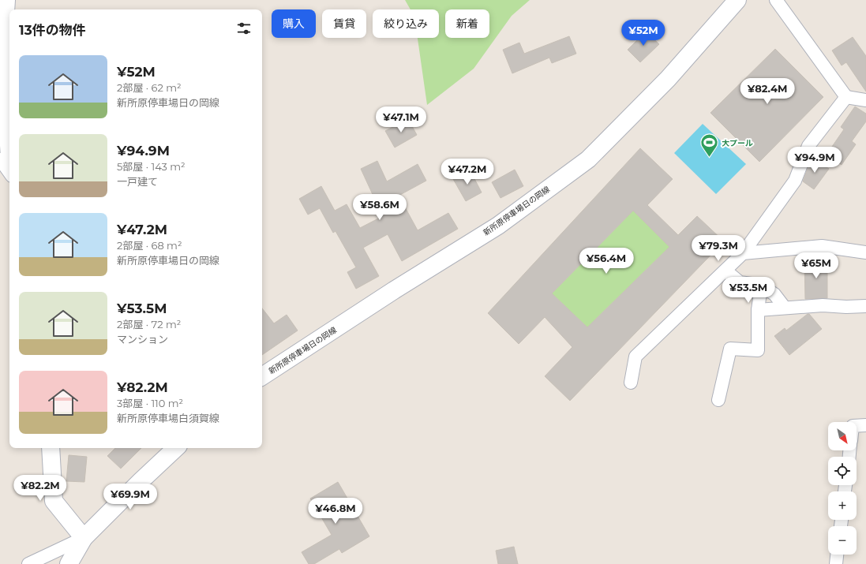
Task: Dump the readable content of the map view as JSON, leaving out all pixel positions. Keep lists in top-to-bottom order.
{
  "streets": {
    "main road": ["新所原停車場日の岡線"]
  },
  "places": {
    "sports": ["大プール"]
  },
  "north": "bottom right",
  "page": {
    "chip": [
      "購入",
      "賃貸",
      "絞り込み",
      "新着"
    ],
    "heading": "13件の物件",
    "price": [
      "¥52M",
      "¥82.4M",
      "¥47.1M",
      "¥94.9M",
      "¥47.2M",
      "¥58.6M",
      "¥79.3M",
      "¥56.4M",
      "¥65M",
      "¥53.5M",
      "¥82.2M",
      "¥69.9M",
      "¥46.8M"
    ],
    "list": [
      {
        "name": "¥52M",
        "note": "2部屋 · 62 m² · 新所原停車場日の岡線"
      },
      {
        "name": "¥94.9M",
        "note": "5部屋 · 143 m² · 一戸建て"
      },
      {
        "name": "¥47.2M",
        "note": "2部屋 · 68 m² · 新所原停車場日の岡線"
      },
      {
        "name": "¥53.5M",
        "note": "2部屋 · 72 m² · マンション"
      },
      {
        "name": "¥82.2M",
        "note": "3部屋 · 110 m² · 新所原停車場白須賀線"
      }
    ],
    "map_buttons": ["+", "−"]
  }
}
